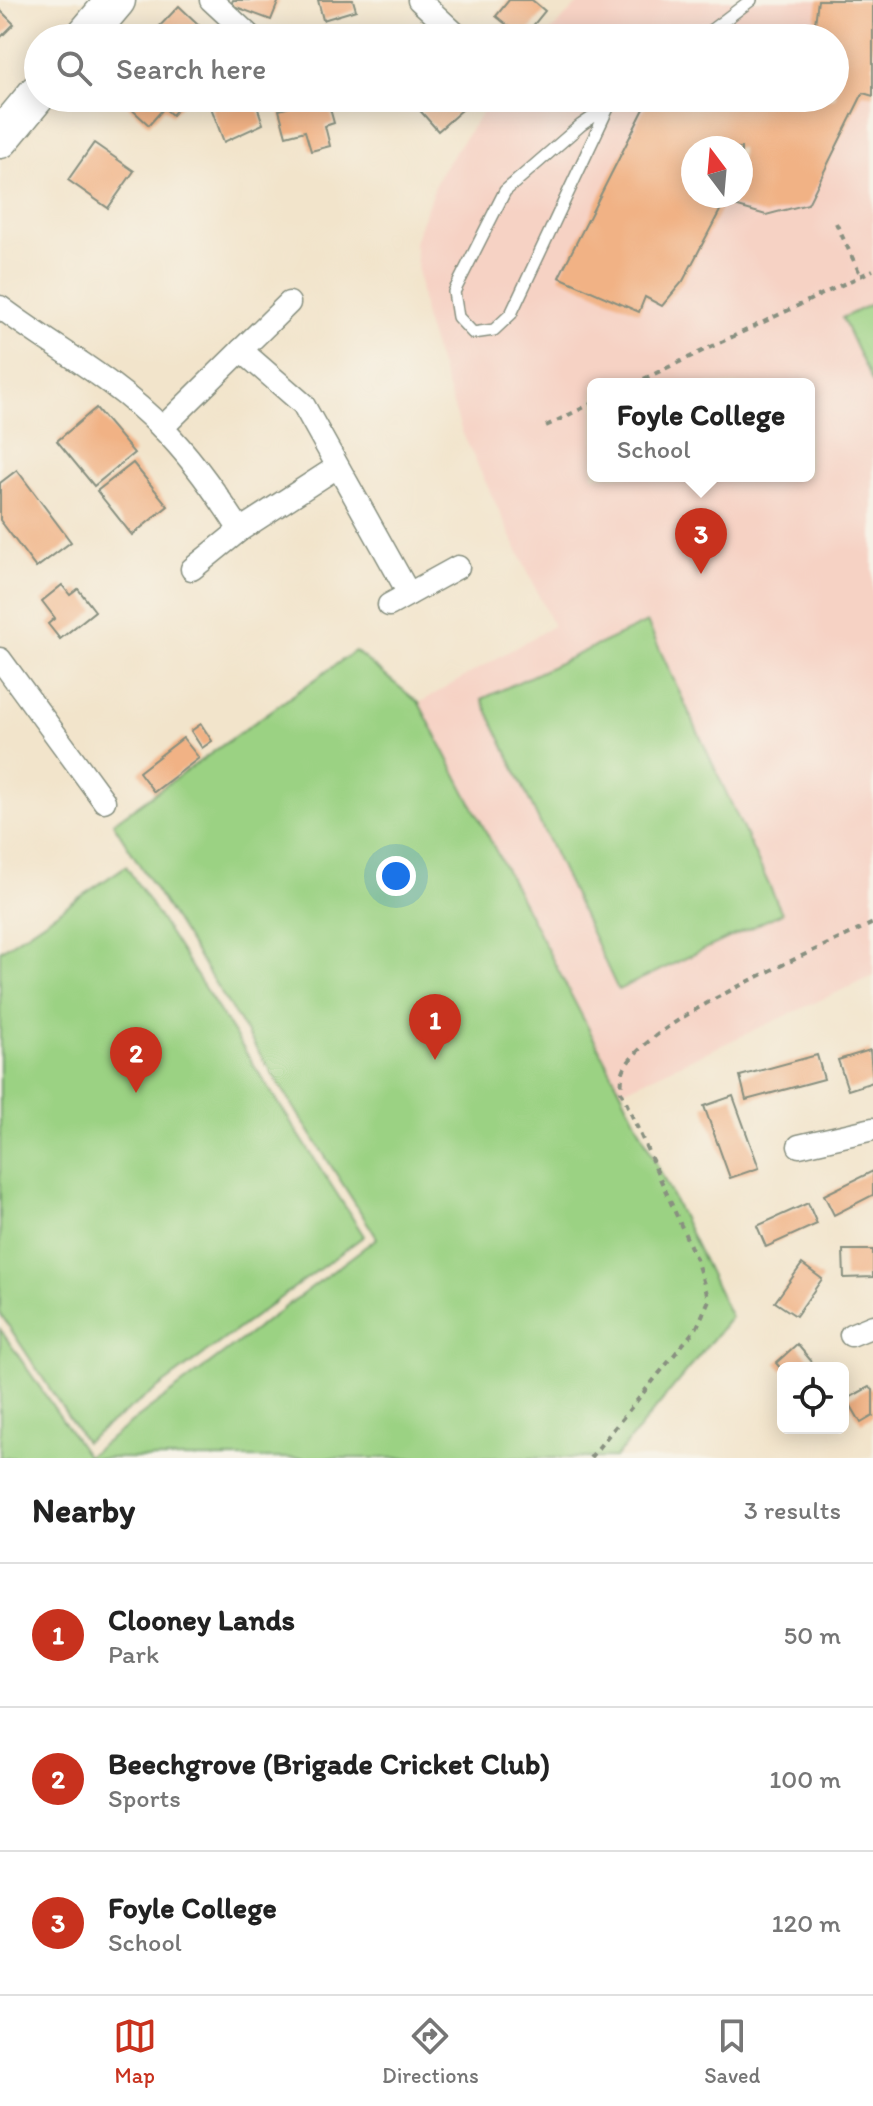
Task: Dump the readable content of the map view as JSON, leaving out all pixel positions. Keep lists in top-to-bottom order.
{
  "north": "top",
  "page": {
    "search": "Search here",
    "popup": ["Foyle College", "School"],
    "pins": ["3", "1", "2"],
    "heading": ["Nearby", "3 results"],
    "list": [
      {
        "mark": "1",
        "name": "Clooney Lands",
        "note": "Park",
        "value": "50 m"
      },
      {
        "mark": "2",
        "name": "Beechgrove (Brigade Cricket Club)",
        "note": "Sports",
        "value": "100 m"
      },
      {
        "mark": "3",
        "name": "Foyle College",
        "note": "School",
        "value": "120 m"
      }
    ],
    "nav": ["Map", "Directions", "Saved"]
  }
}
